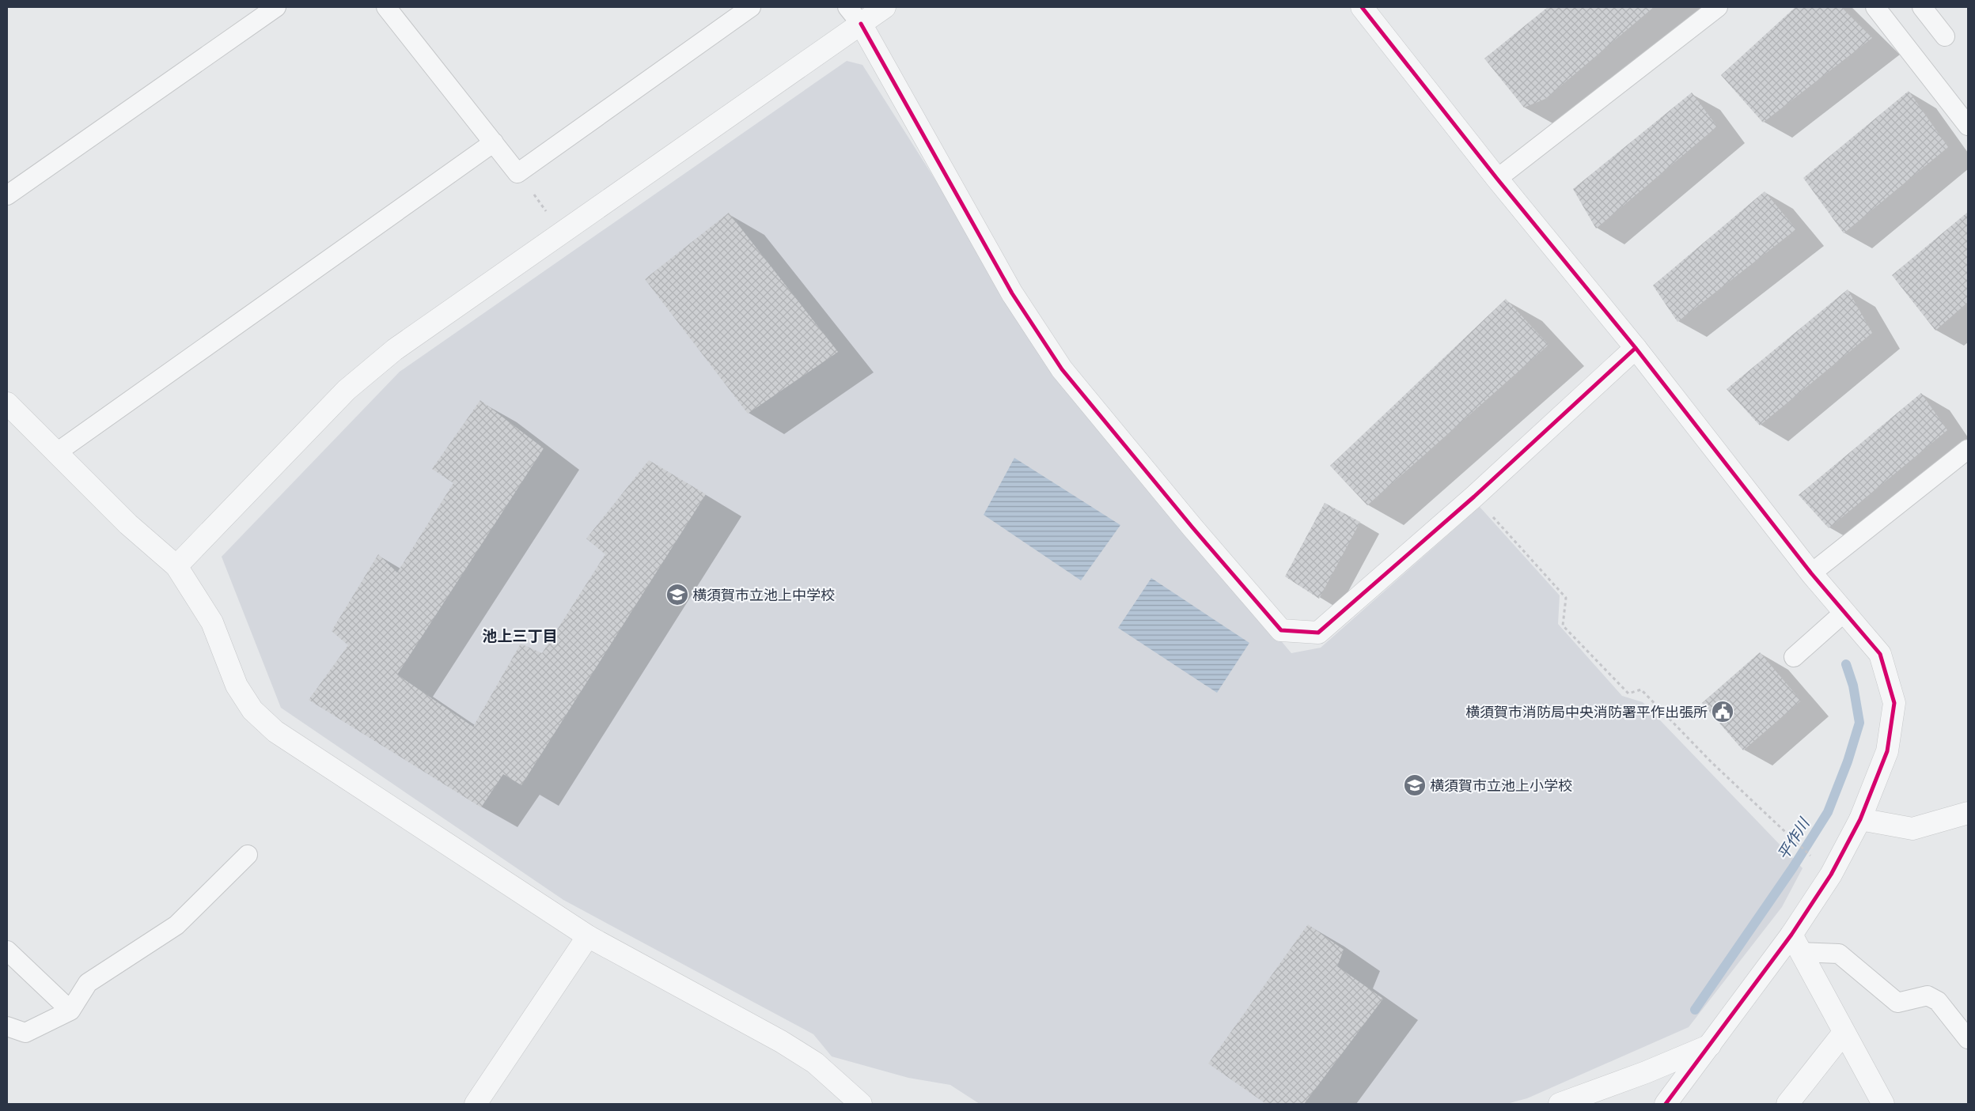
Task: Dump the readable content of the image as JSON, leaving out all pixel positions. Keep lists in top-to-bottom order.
{
  "districts": ["池上三丁目"],
  "water": ["平作川"],
  "places": {
    "school or university": ["横須賀市立池上中学校", "横須賀市立池上小学校"],
    "public building": ["横須賀市消防局中央消防署平作出張所"]
  }
}
